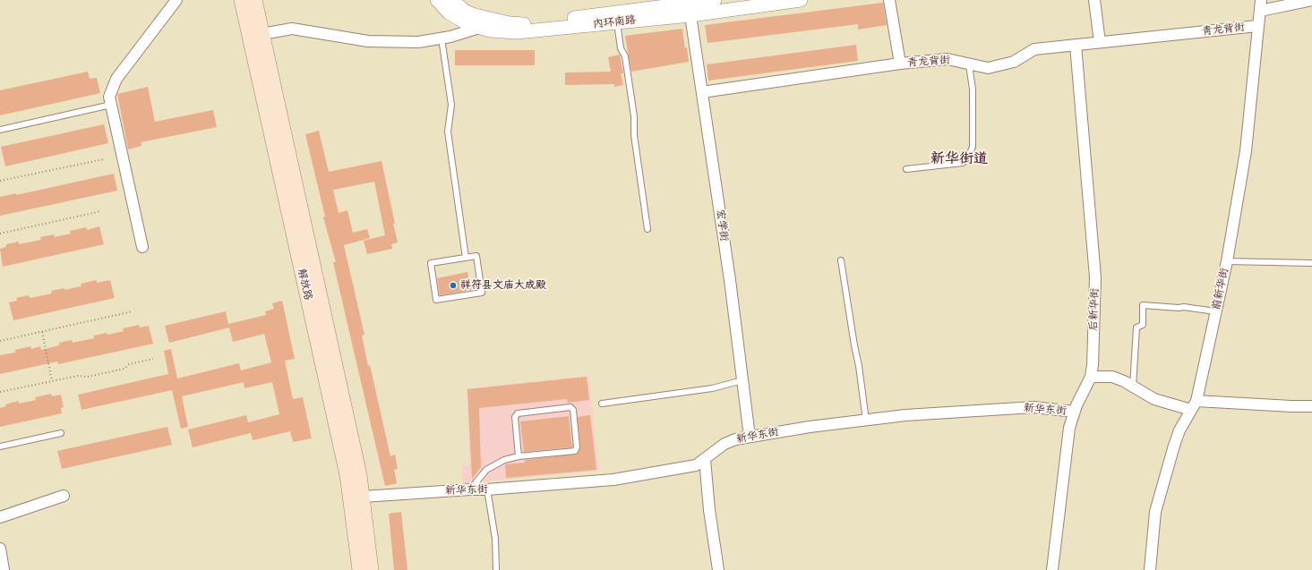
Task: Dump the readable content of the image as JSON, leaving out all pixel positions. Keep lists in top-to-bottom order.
{
  "streets": {
    "main road": ["解放路"],
    "street": [
      "内环南路",
      "青龙背街",
      "宏学街",
      "前新华街",
      "后新华街",
      "新华东街"
    ]
  },
  "crossings": [
    ["内环南路", "宏学街"],
    ["青龙背街", "宏学街"],
    ["青龙背街", "前新华街"],
    ["青龙背街", "后新华街"],
    ["宏学街", "新华东街"],
    ["解放路", "新华东街"],
    ["后新华街", "新华东街"]
  ],
  "districts": ["新华街道"],
  "places": ["祥符县文庙大成殿"]
}
